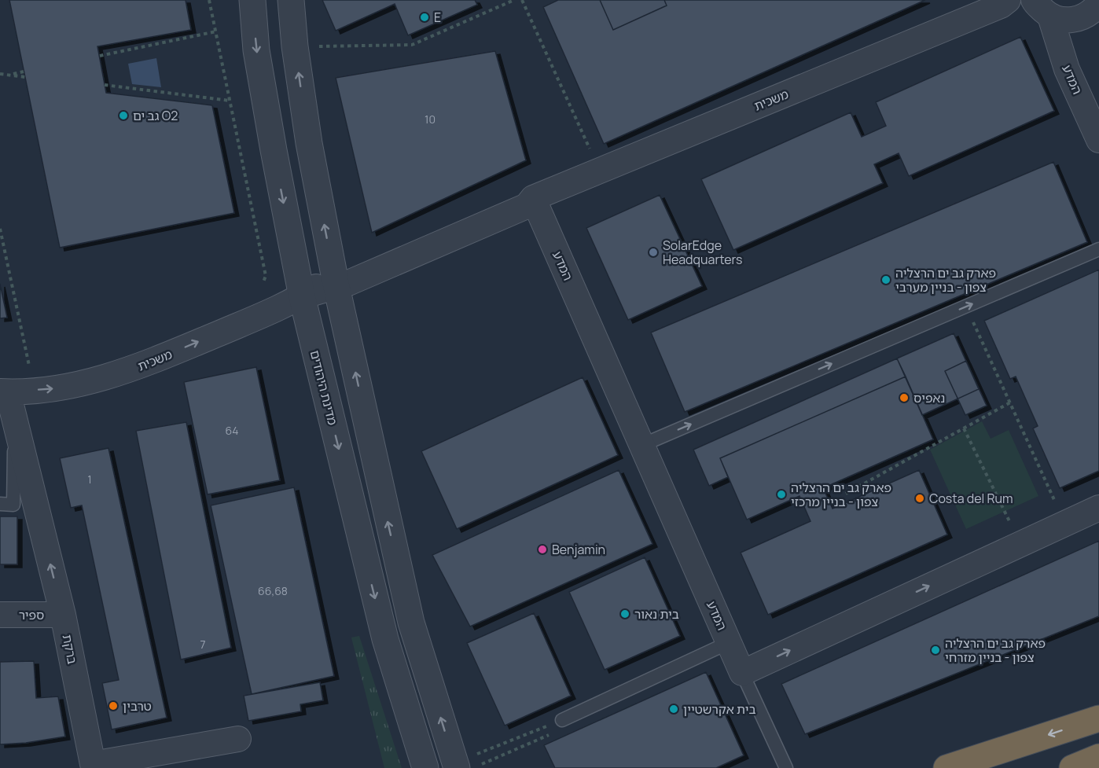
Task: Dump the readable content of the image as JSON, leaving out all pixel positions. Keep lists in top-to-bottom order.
{
  "streets": {
    "street": [
      "המדע",
      "משכית",
      "מדינת היהודים",
      "ספיר",
      "ברקת"
    ]
  },
  "crossings": [
    ["המדע", "משכית"],
    ["משכית", "מדינת היהודים"],
    ["משכית", "ברקת"],
    ["ספיר", "ברקת"]
  ],
  "one_way": ["ברקת"],
  "places": [
    "E",
    "גב ים O2",
    "SolarEdge Headquarters",
    "פארק גב ים הרצליה צפון - בניין מערבי",
    "נאפיס",
    "פארק גב ים הרצליה צפון - בניין מרכזי",
    "Costa del Rum",
    "Benjamin",
    "בית נאור",
    "פארק גב ים הרצליה צפון - בניין מזרחי",
    "טרבין",
    "בית אקרשטיין"
  ],
  "house_numbers": [
    "10",
    "64",
    "1",
    "66,68",
    "7"
  ]
}
